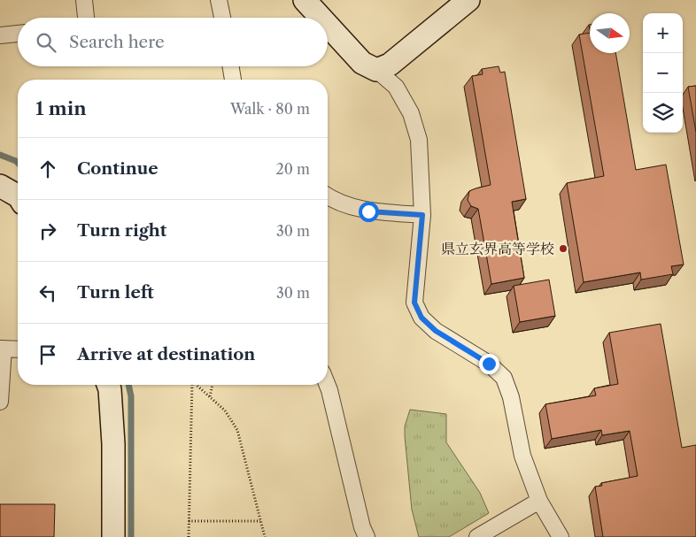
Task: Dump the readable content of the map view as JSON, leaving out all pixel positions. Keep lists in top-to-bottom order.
{
  "places": ["県立玄界高等学校"],
  "north": "right",
  "page": {
    "map_buttons": ["+", "−"],
    "search": "Search here",
    "heading": ["1 min", "Walk · 80 m"],
    "list": [
      ["Continue", "20 m"],
      ["Turn right", "30 m"],
      ["Turn left", "30 m"],
      "Arrive at destination"
    ]
  }
}
